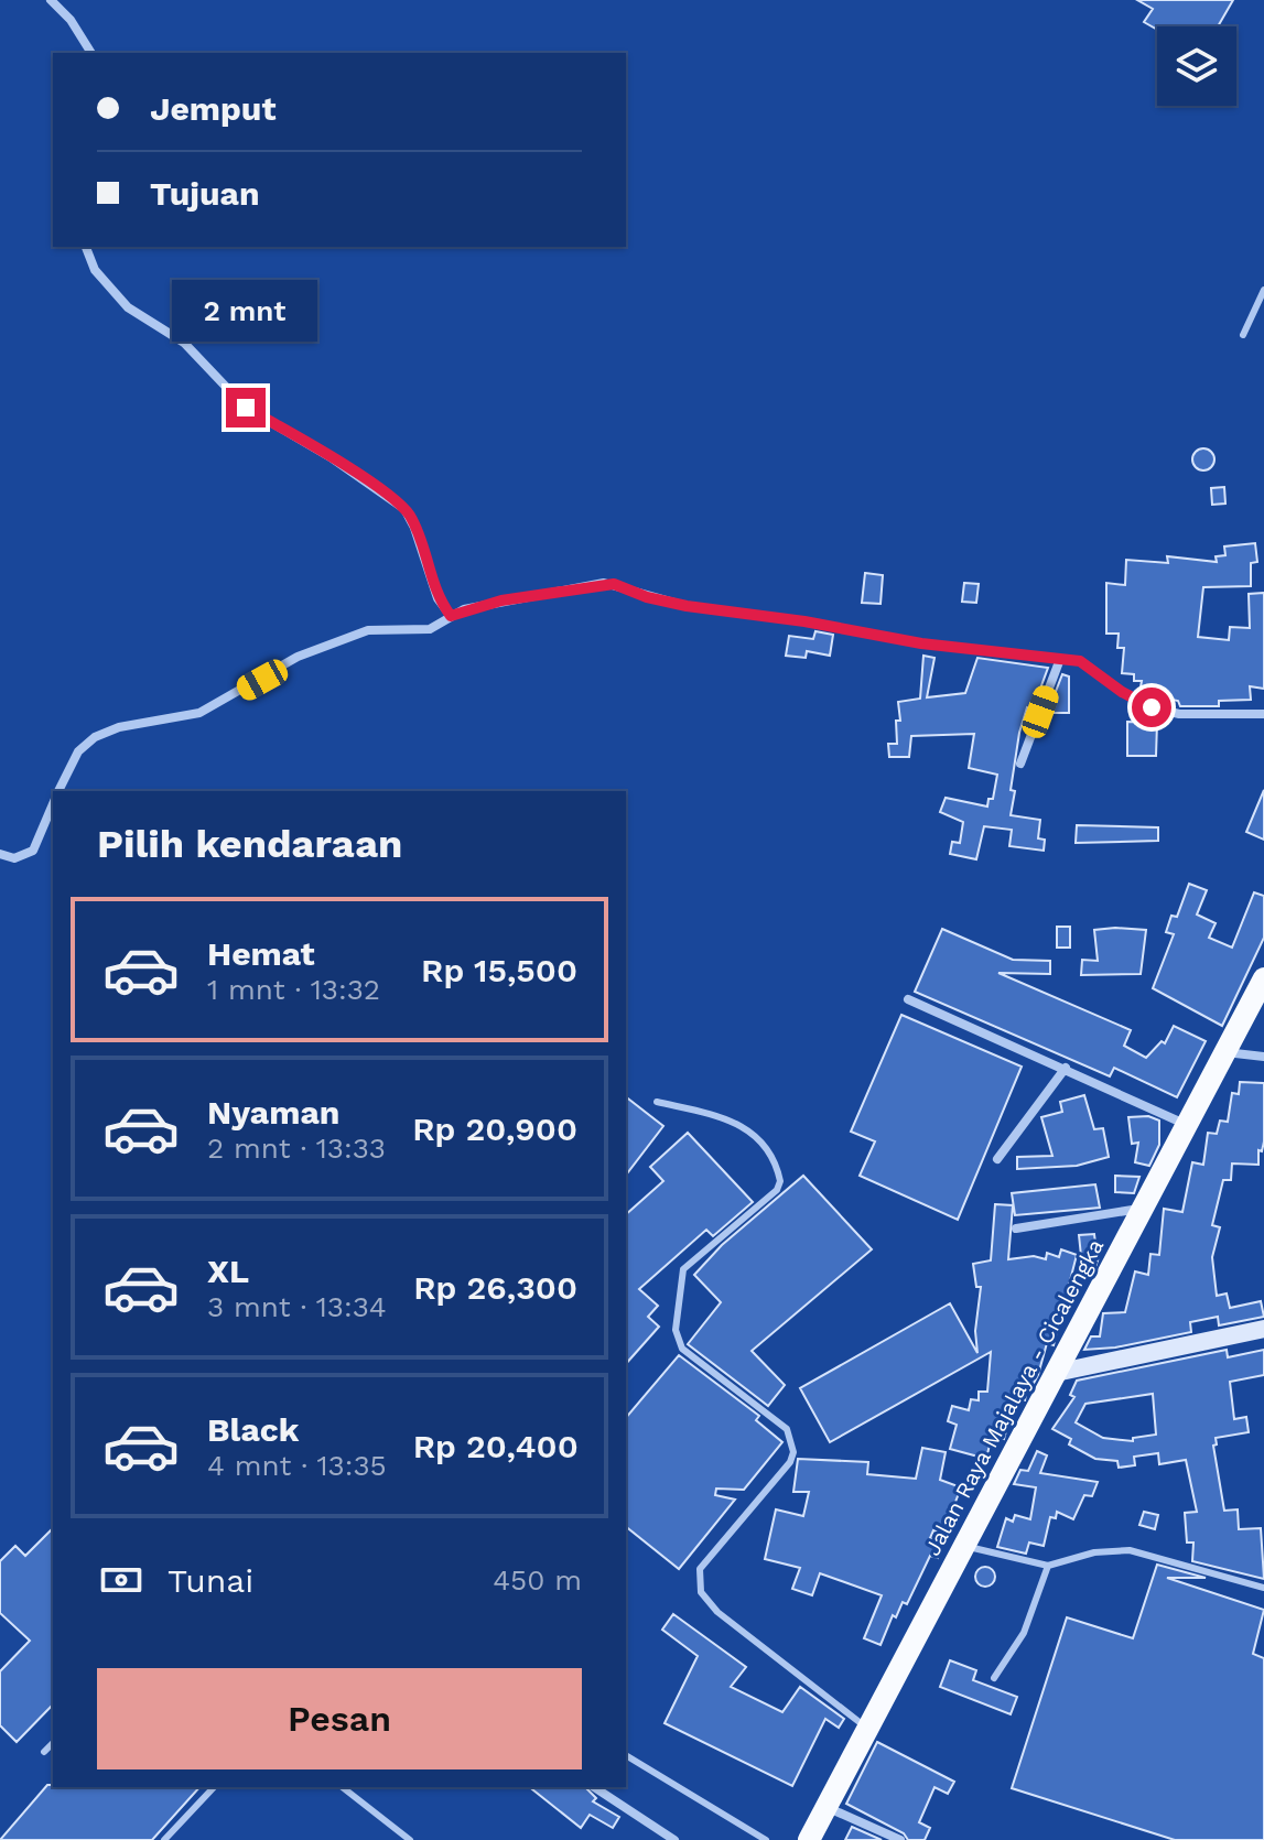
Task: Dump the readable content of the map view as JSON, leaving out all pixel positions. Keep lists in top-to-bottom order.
{
  "streets": {
    "main road": ["Jalan Raya Majalaya - Cicalengka"]
  },
  "page": {
    "banner": ["Jemput", "Tujuan"],
    "bubble": "2 mnt",
    "heading": "Pilih kendaraan",
    "list": [
      {
        "name": "Hemat",
        "note": "1 mnt · 13:32",
        "value": "Rp 15,500"
      },
      {
        "name": "Nyaman",
        "note": "2 mnt · 13:33",
        "value": "Rp 20,900"
      },
      {
        "name": "XL",
        "note": "3 mnt · 13:34",
        "value": "Rp 26,300"
      },
      {
        "name": "Black",
        "note": "4 mnt · 13:35",
        "value": "Rp 20,400"
      }
    ],
    "pay": ["Tunai", "450 m"],
    "buttons": "Pesan"
  }
}
